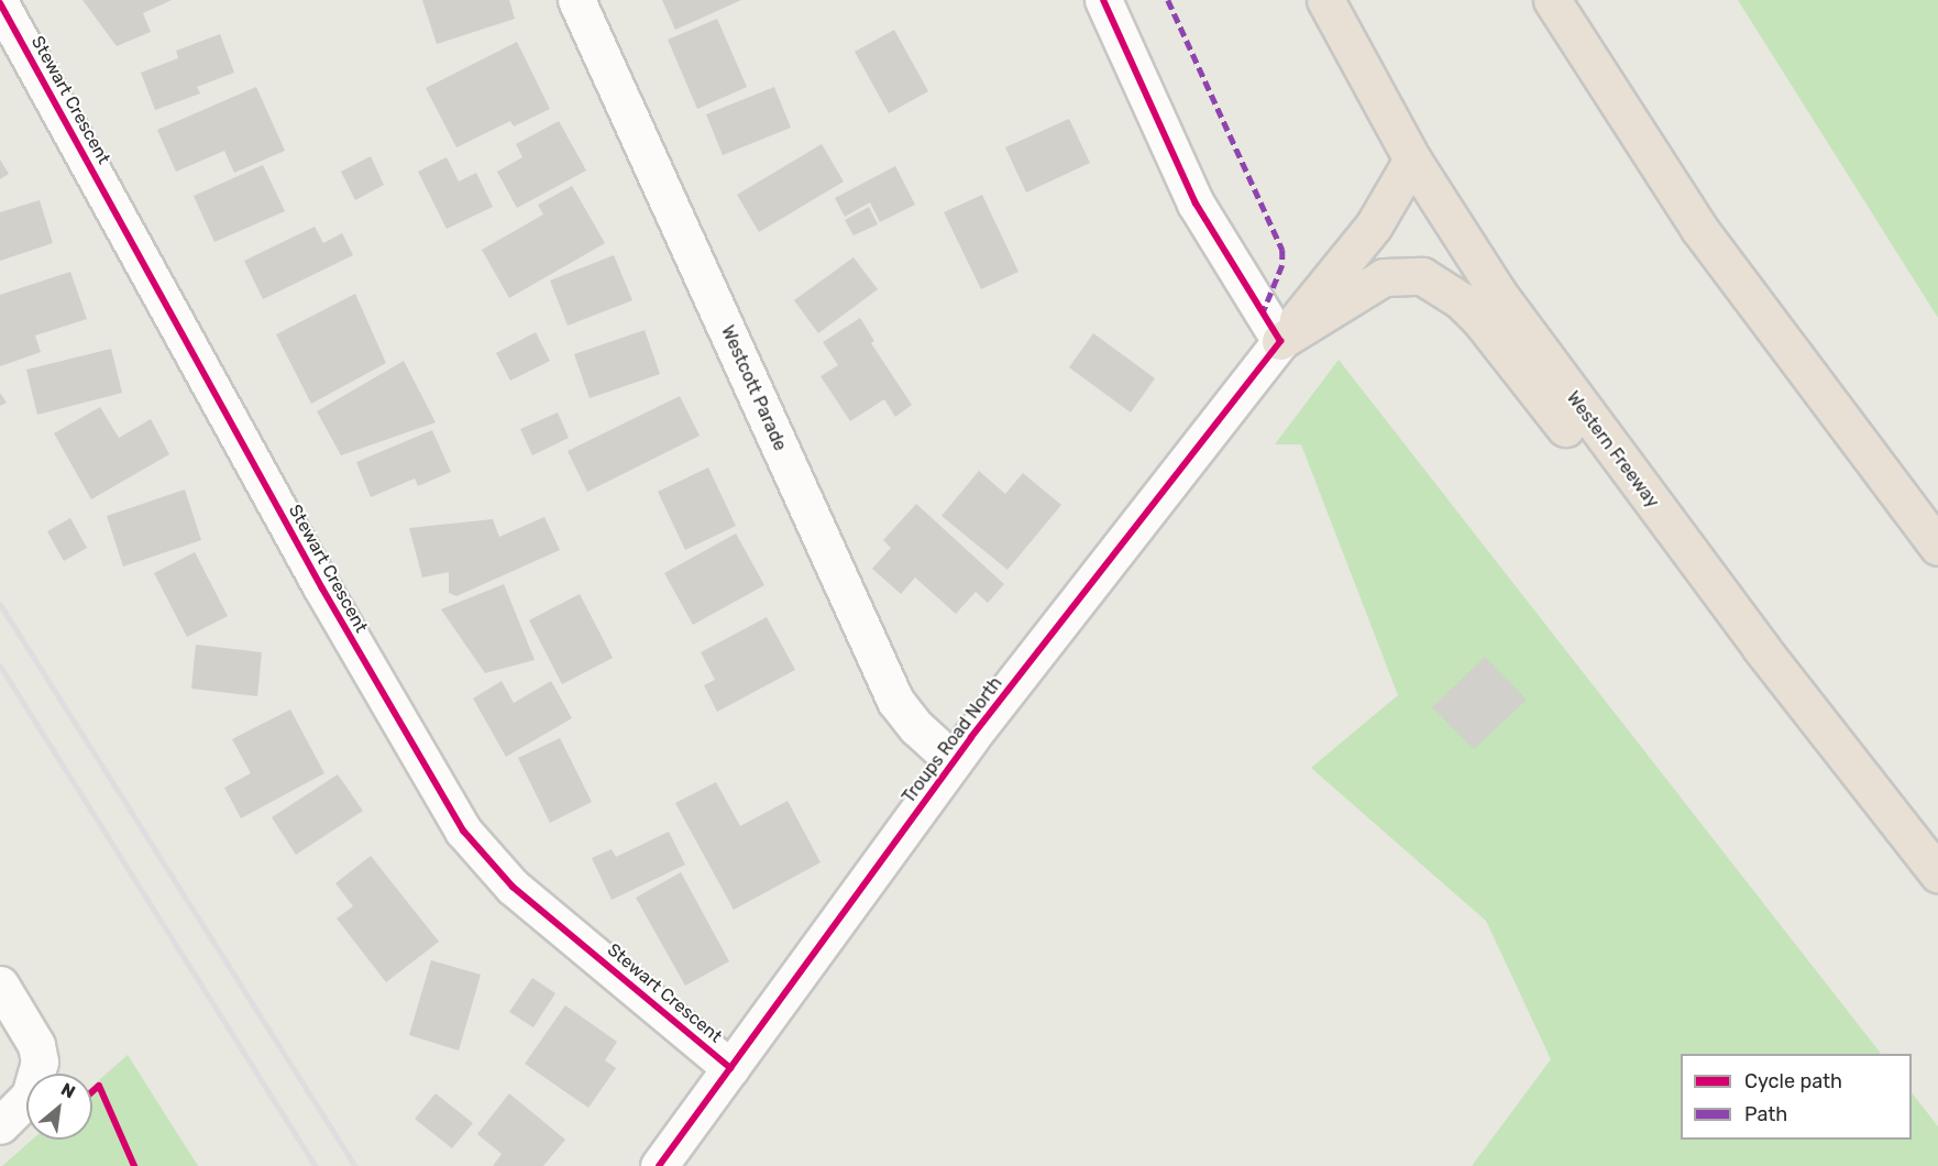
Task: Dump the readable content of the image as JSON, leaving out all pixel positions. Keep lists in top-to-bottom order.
{
  "streets": {
    "highway": ["Western Freeway"],
    "street": ["Stewart Crescent", "Westcott Parade", "Troups Road North"]
  },
  "crossings": [
    ["Stewart Crescent", "Troups Road North"],
    ["Westcott Parade", "Troups Road North"]
  ],
  "legend": ["Cycle path", "Path"],
  "north": "top right"
}
